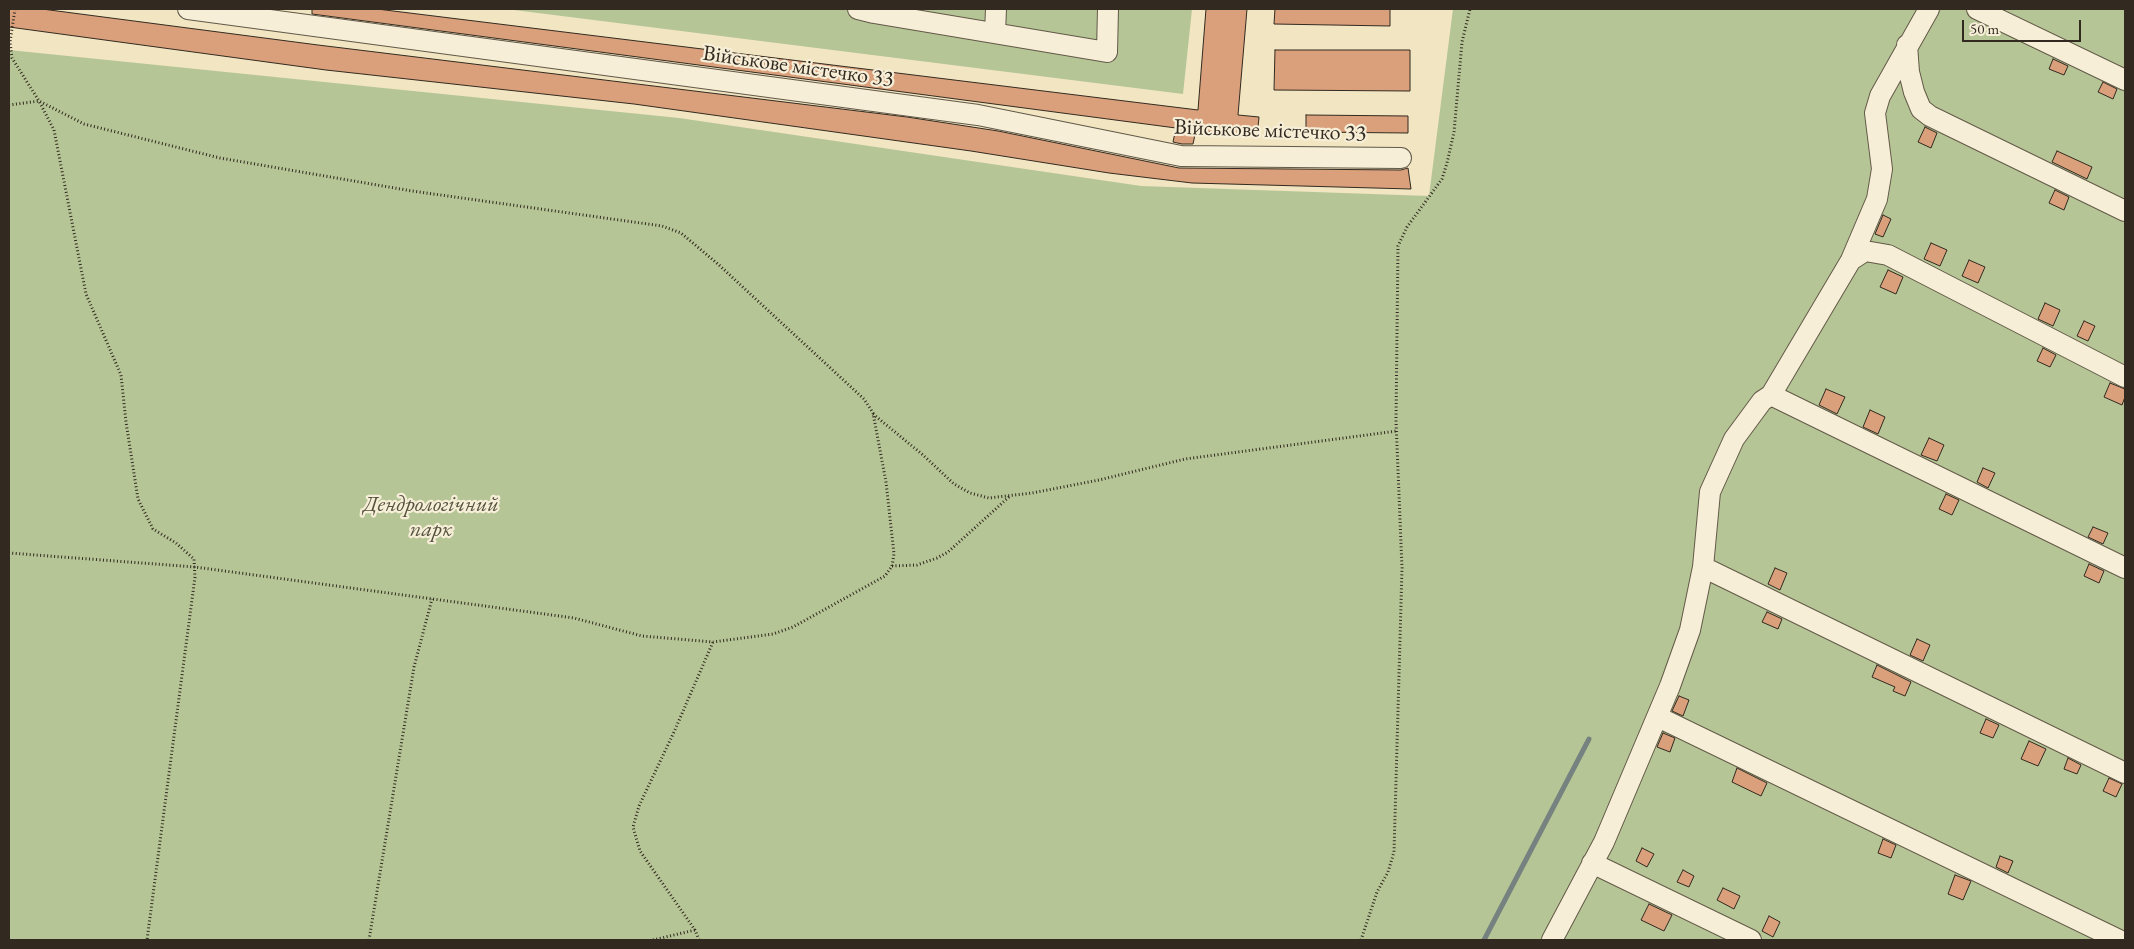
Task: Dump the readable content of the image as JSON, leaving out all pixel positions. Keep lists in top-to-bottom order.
{
  "streets": {
    "street": ["Військове містечко 33"]
  },
  "parks": ["Дендрологічний парк"],
  "scale_bar": "50 m"
}
